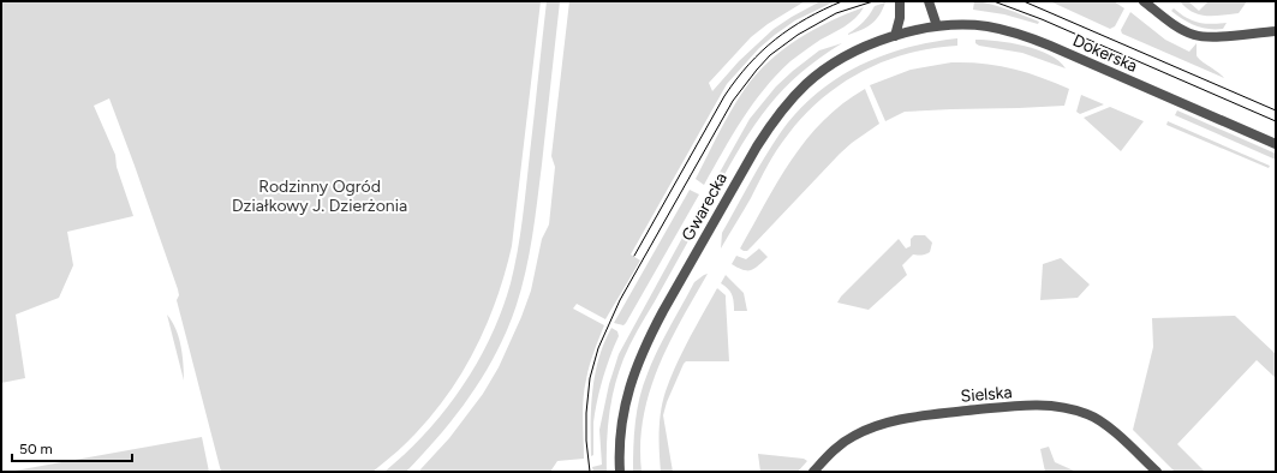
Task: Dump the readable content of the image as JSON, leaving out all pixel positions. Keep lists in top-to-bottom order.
{
  "streets": {
    "street": ["Dokerska", "Gwarecka", "Sielska"]
  },
  "crossings": [
    ["Dokerska", "Gwarecka"]
  ],
  "parks": ["Rodzinny Ogród Działkowy J. Dzierżonia"],
  "scale_bar": "50 m"
}
